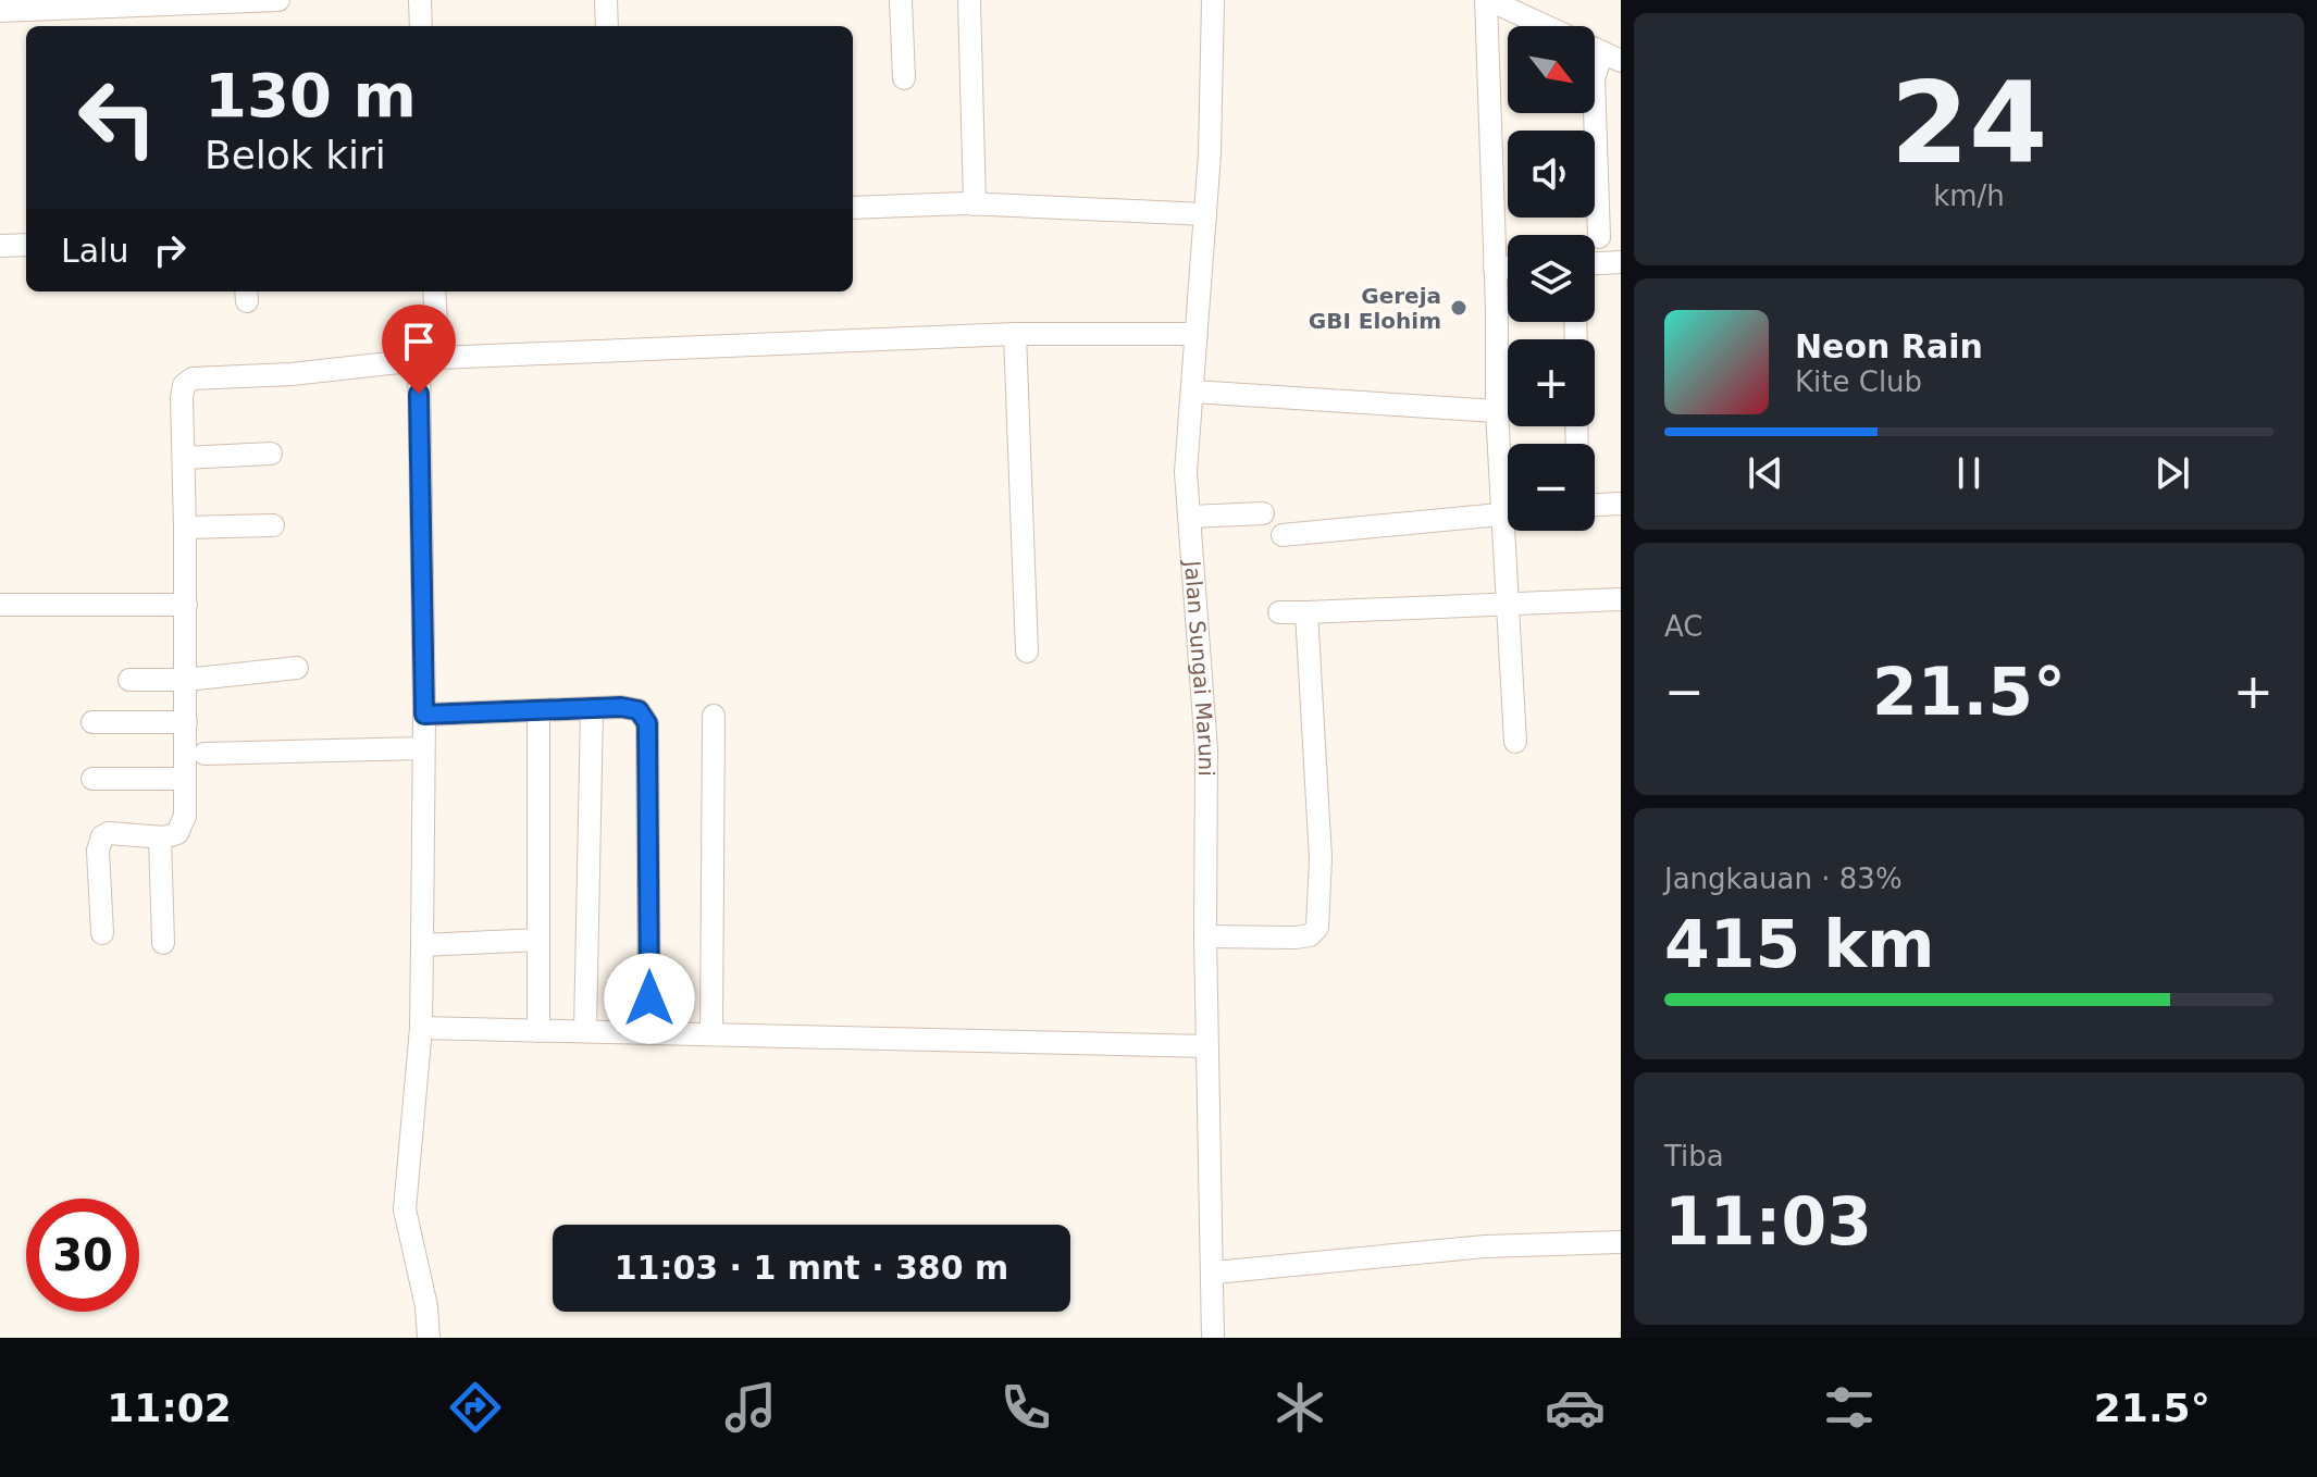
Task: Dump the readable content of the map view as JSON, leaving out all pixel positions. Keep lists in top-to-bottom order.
{
  "streets": {
    "street": ["Jalan Sungai Maruni"]
  },
  "places": ["Gereja GBI Elohim"],
  "north": "bottom right",
  "page": {
    "tile": [
      ["24", "km/h"],
      "AC",
      ["Jangkauan · 83%", "415 km"],
      ["Tiba", "11:03"]
    ],
    "map_buttons": ["+", "−"],
    "turn": ["130 m", "Belok kiri"],
    "then": "Lalu",
    "song": ["Neon Rain", "Kite Club"],
    "heat": ["−", "21.5°", "+"],
    "limit": "30",
    "trip": "11:03 · 1 mnt · 380 m",
    "tabs": ["11:02", "21.5°"]
  }
}
